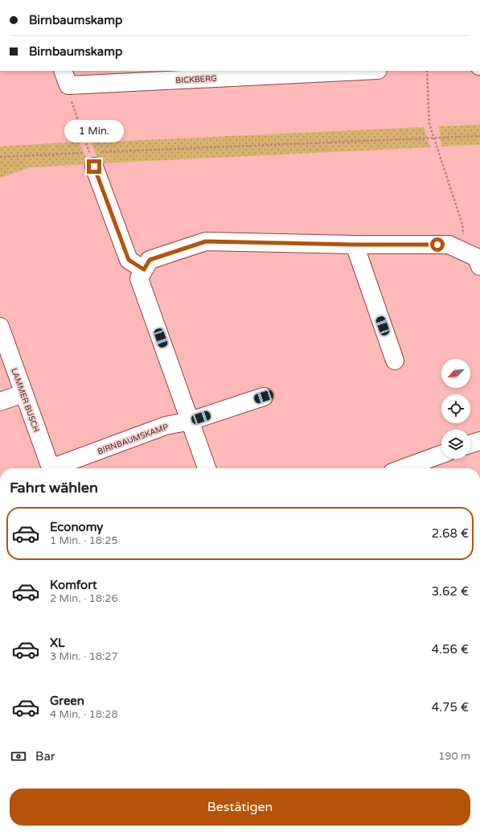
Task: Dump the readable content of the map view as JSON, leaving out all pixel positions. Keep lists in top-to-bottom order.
{
  "streets": {
    "street": ["BICKBERG", "LAMMER BUSCH", "BIRNBAUMSKAMP"]
  },
  "north": "bottom left",
  "page": {
    "banner": ["Birnbaumskamp", "Birnbaumskamp"],
    "bubble": "1 Min.",
    "heading": "Fahrt wählen",
    "list": [
      {
        "name": "Economy",
        "note": "1 Min. · 18:25",
        "value": "2.68 €"
      },
      {
        "name": "Komfort",
        "note": "2 Min. · 18:26",
        "value": "3.62 €"
      },
      {
        "name": "XL",
        "note": "3 Min. · 18:27",
        "value": "4.56 €"
      },
      {
        "name": "Green",
        "note": "4 Min. · 18:28",
        "value": "4.75 €"
      }
    ],
    "pay": ["Bar", "190 m"],
    "buttons": "Bestätigen"
  }
}
